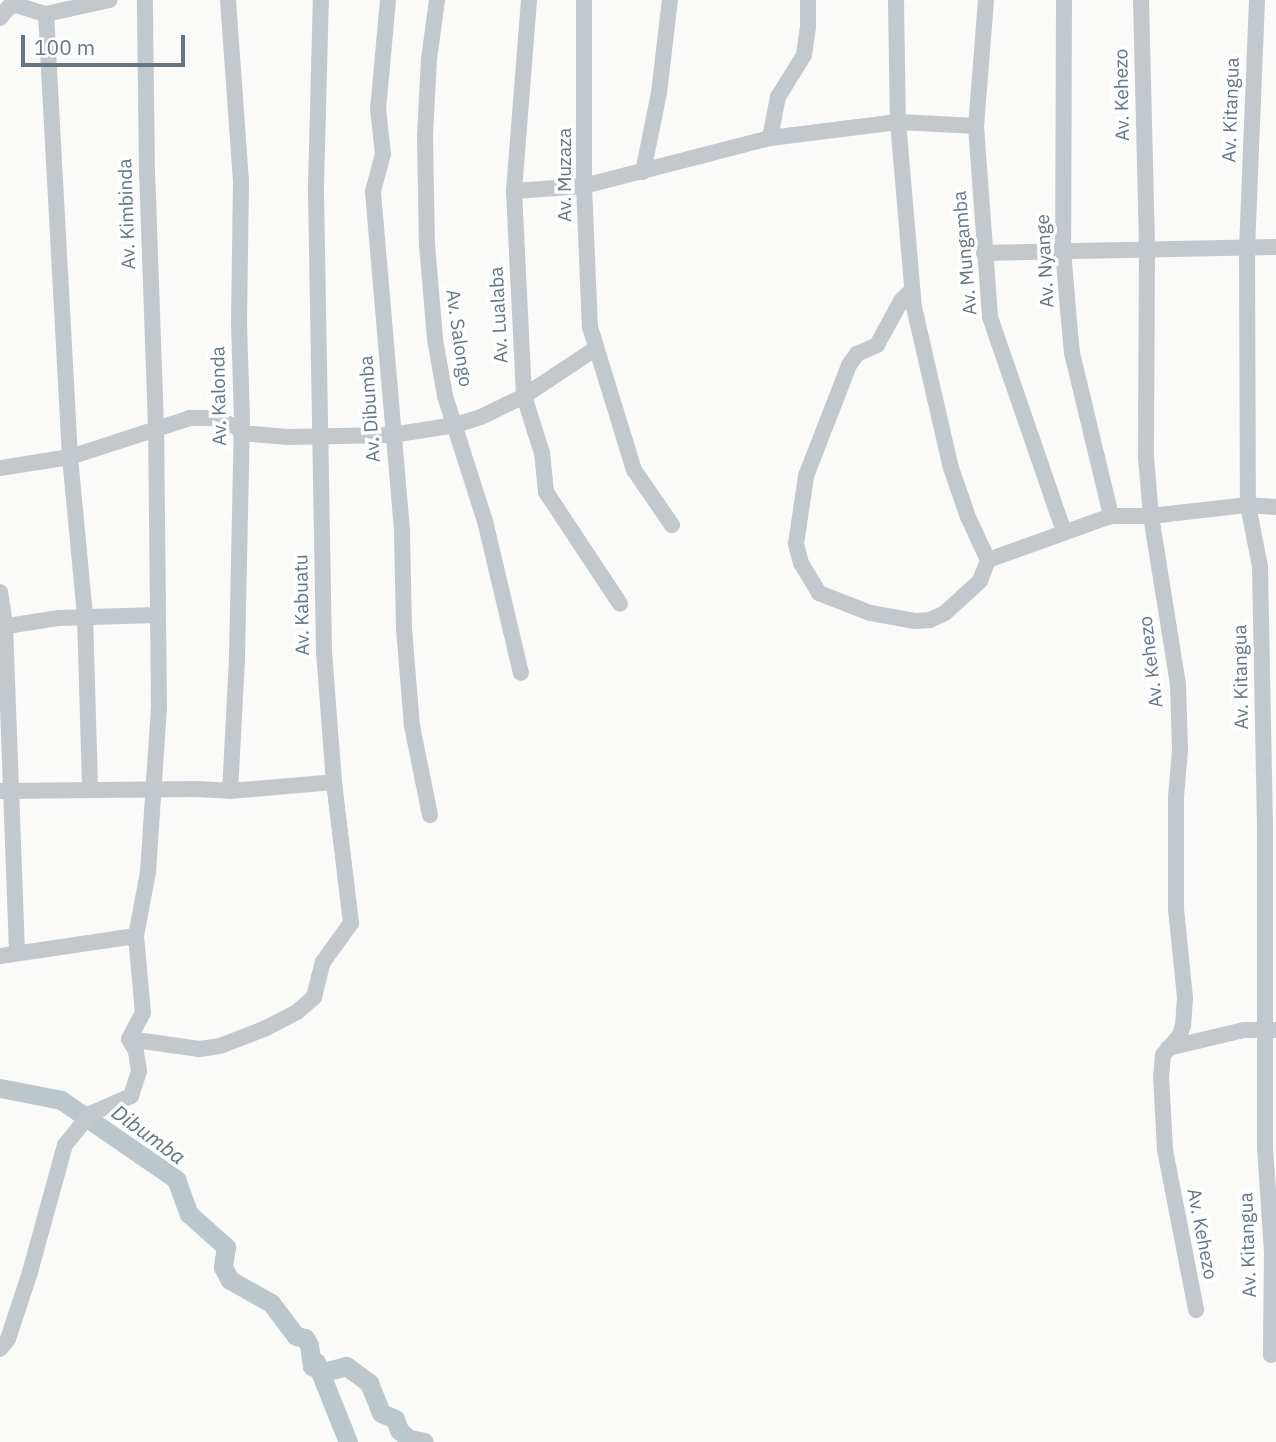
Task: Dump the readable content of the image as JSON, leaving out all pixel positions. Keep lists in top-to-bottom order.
{
  "streets": {
    "street": [
      "Av. Kehezo",
      "Av. Kitangua",
      "Av. Muzaza",
      "Av. Kimbinda",
      "Av. Mungamba",
      "Av. Nyange",
      "Av. Lualaba",
      "Av. Salongo",
      "Av. Kalonda",
      "Av. Dibumba",
      "Av. Kabuatu"
    ]
  },
  "crossings": [
    ["Av. Kimbinda", "Av. Kabuatu"]
  ],
  "water": ["Dibumba"],
  "scale_bar": "100 m"
}
